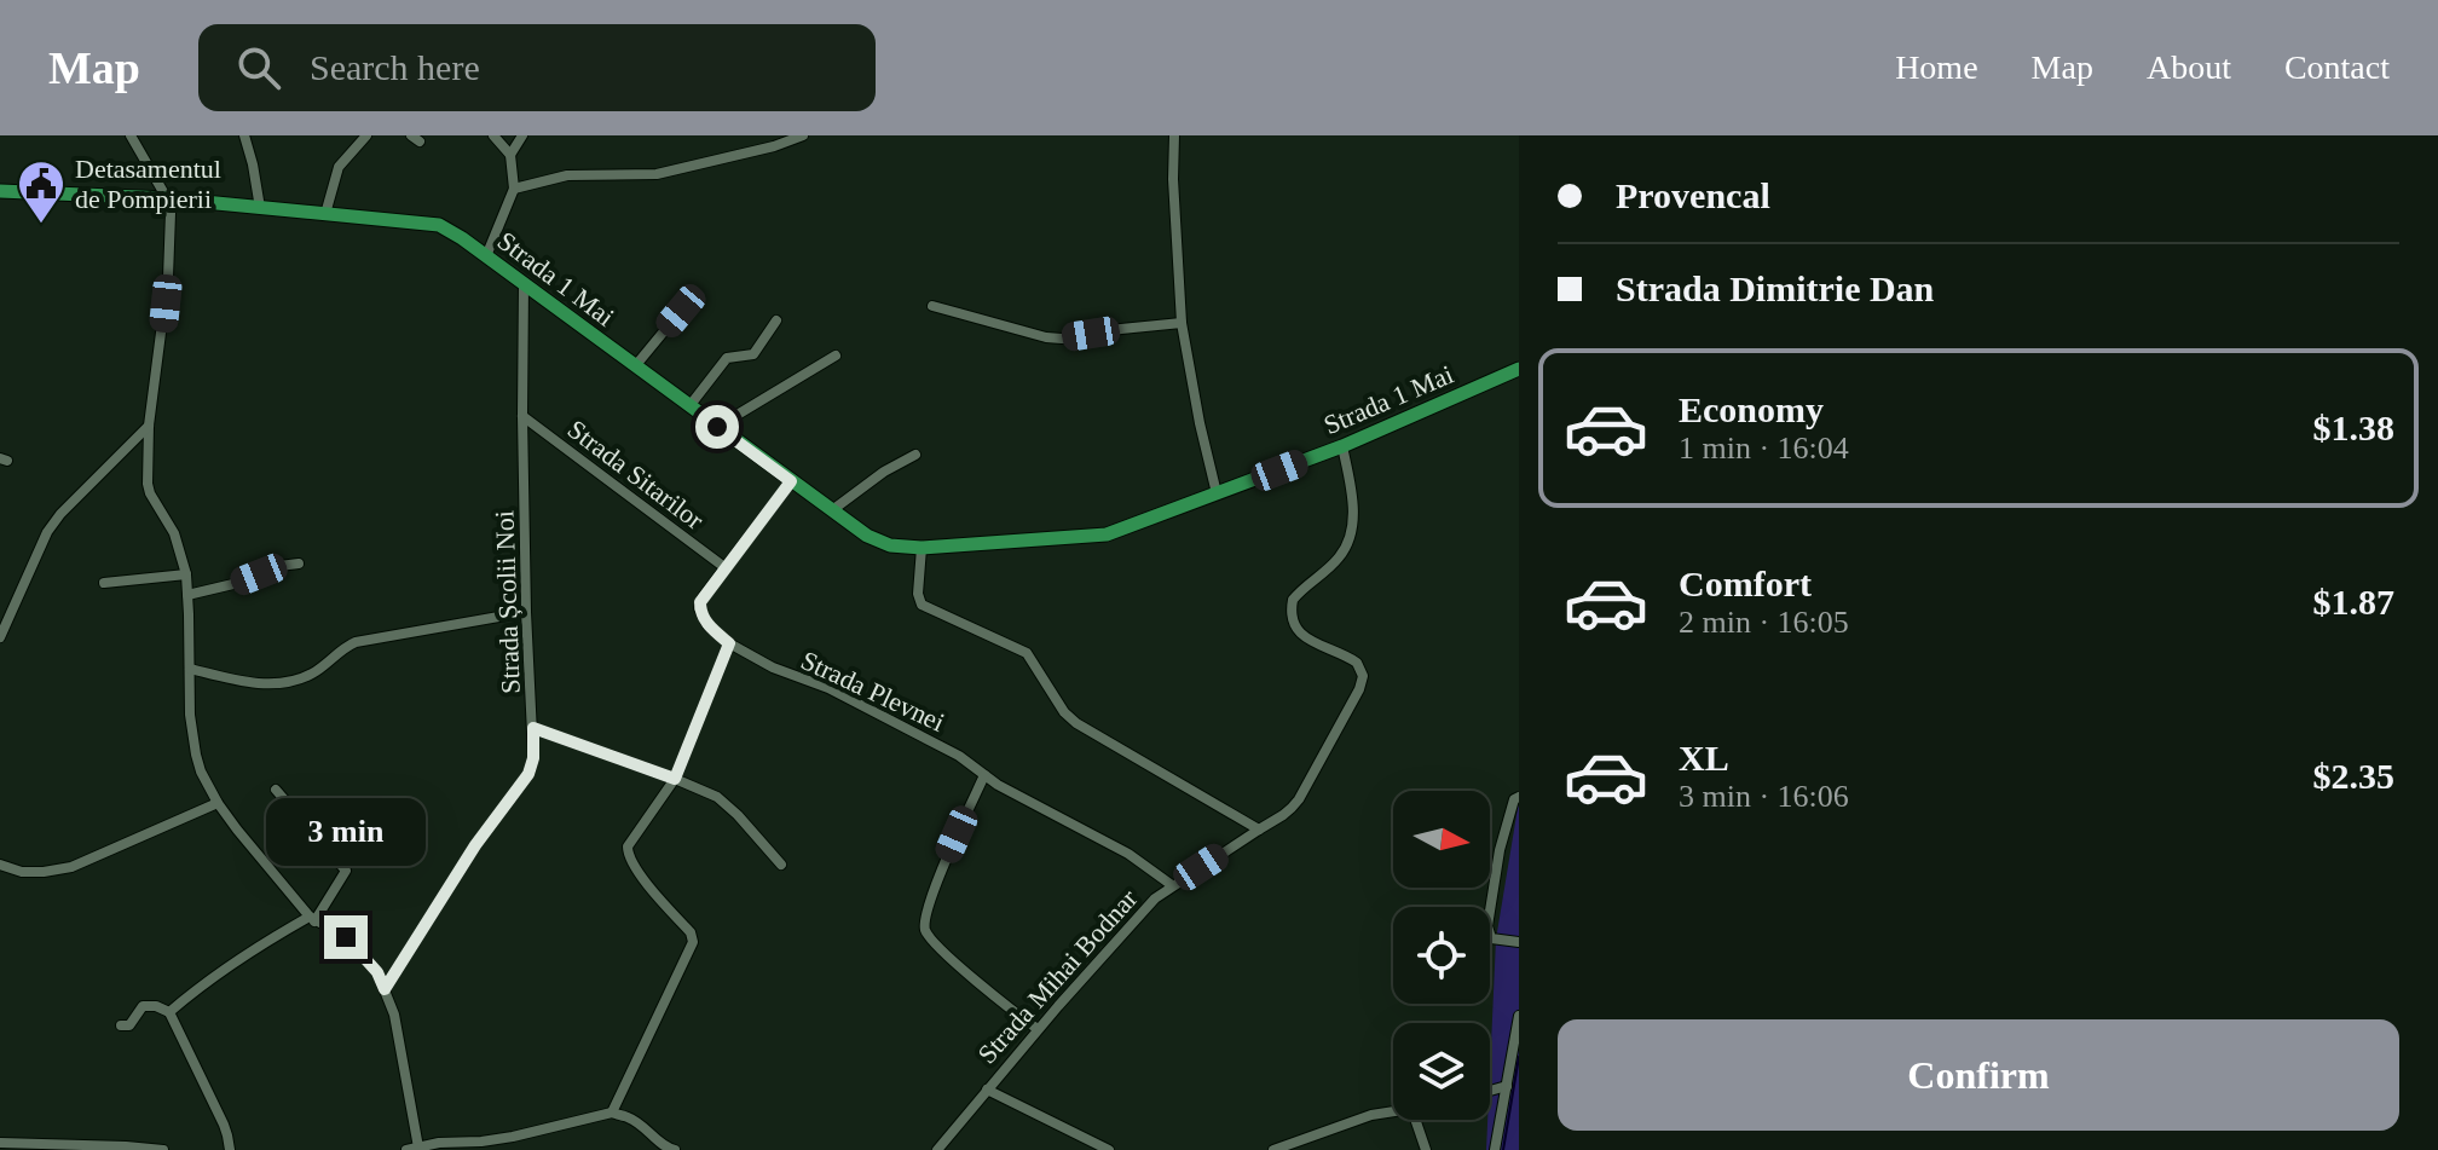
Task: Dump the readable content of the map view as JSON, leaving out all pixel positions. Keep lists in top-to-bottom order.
{
  "streets": {
    "main road": ["Strada 1 Mai"],
    "street": [
      "Strada Sitarilor",
      "Strada Școlii Noi",
      "Strada Plevnei",
      "Strada Mihai Bodnar"
    ]
  },
  "crossings": [
    ["Strada 1 Mai", "Strada Școlii Noi"],
    ["Strada 1 Mai", "Strada Plevnei"],
    ["Strada 1 Mai", "Strada Mihai Bodnar"],
    ["Strada Sitarilor", "Strada Școlii Noi"],
    ["Strada Sitarilor", "Strada Plevnei"],
    ["Strada Plevnei", "Strada Mihai Bodnar"]
  ],
  "places": {
    "public building": ["Detasamentul de Pompierii"]
  },
  "north": "right",
  "page": {
    "header": "Map",
    "search": "Search here",
    "nav": [
      "Home",
      "Map",
      "About",
      "Contact"
    ],
    "banner": ["Provencal", "Strada Dimitrie Dan"],
    "list": [
      {
        "name": "Economy",
        "note": "1 min · 16:04",
        "value": "$1.38"
      },
      {
        "name": "Comfort",
        "note": "2 min · 16:05",
        "value": "$1.87"
      },
      {
        "name": "XL",
        "note": "3 min · 16:06",
        "value": "$2.35"
      }
    ],
    "bubble": "3 min",
    "buttons": "Confirm"
  }
}
